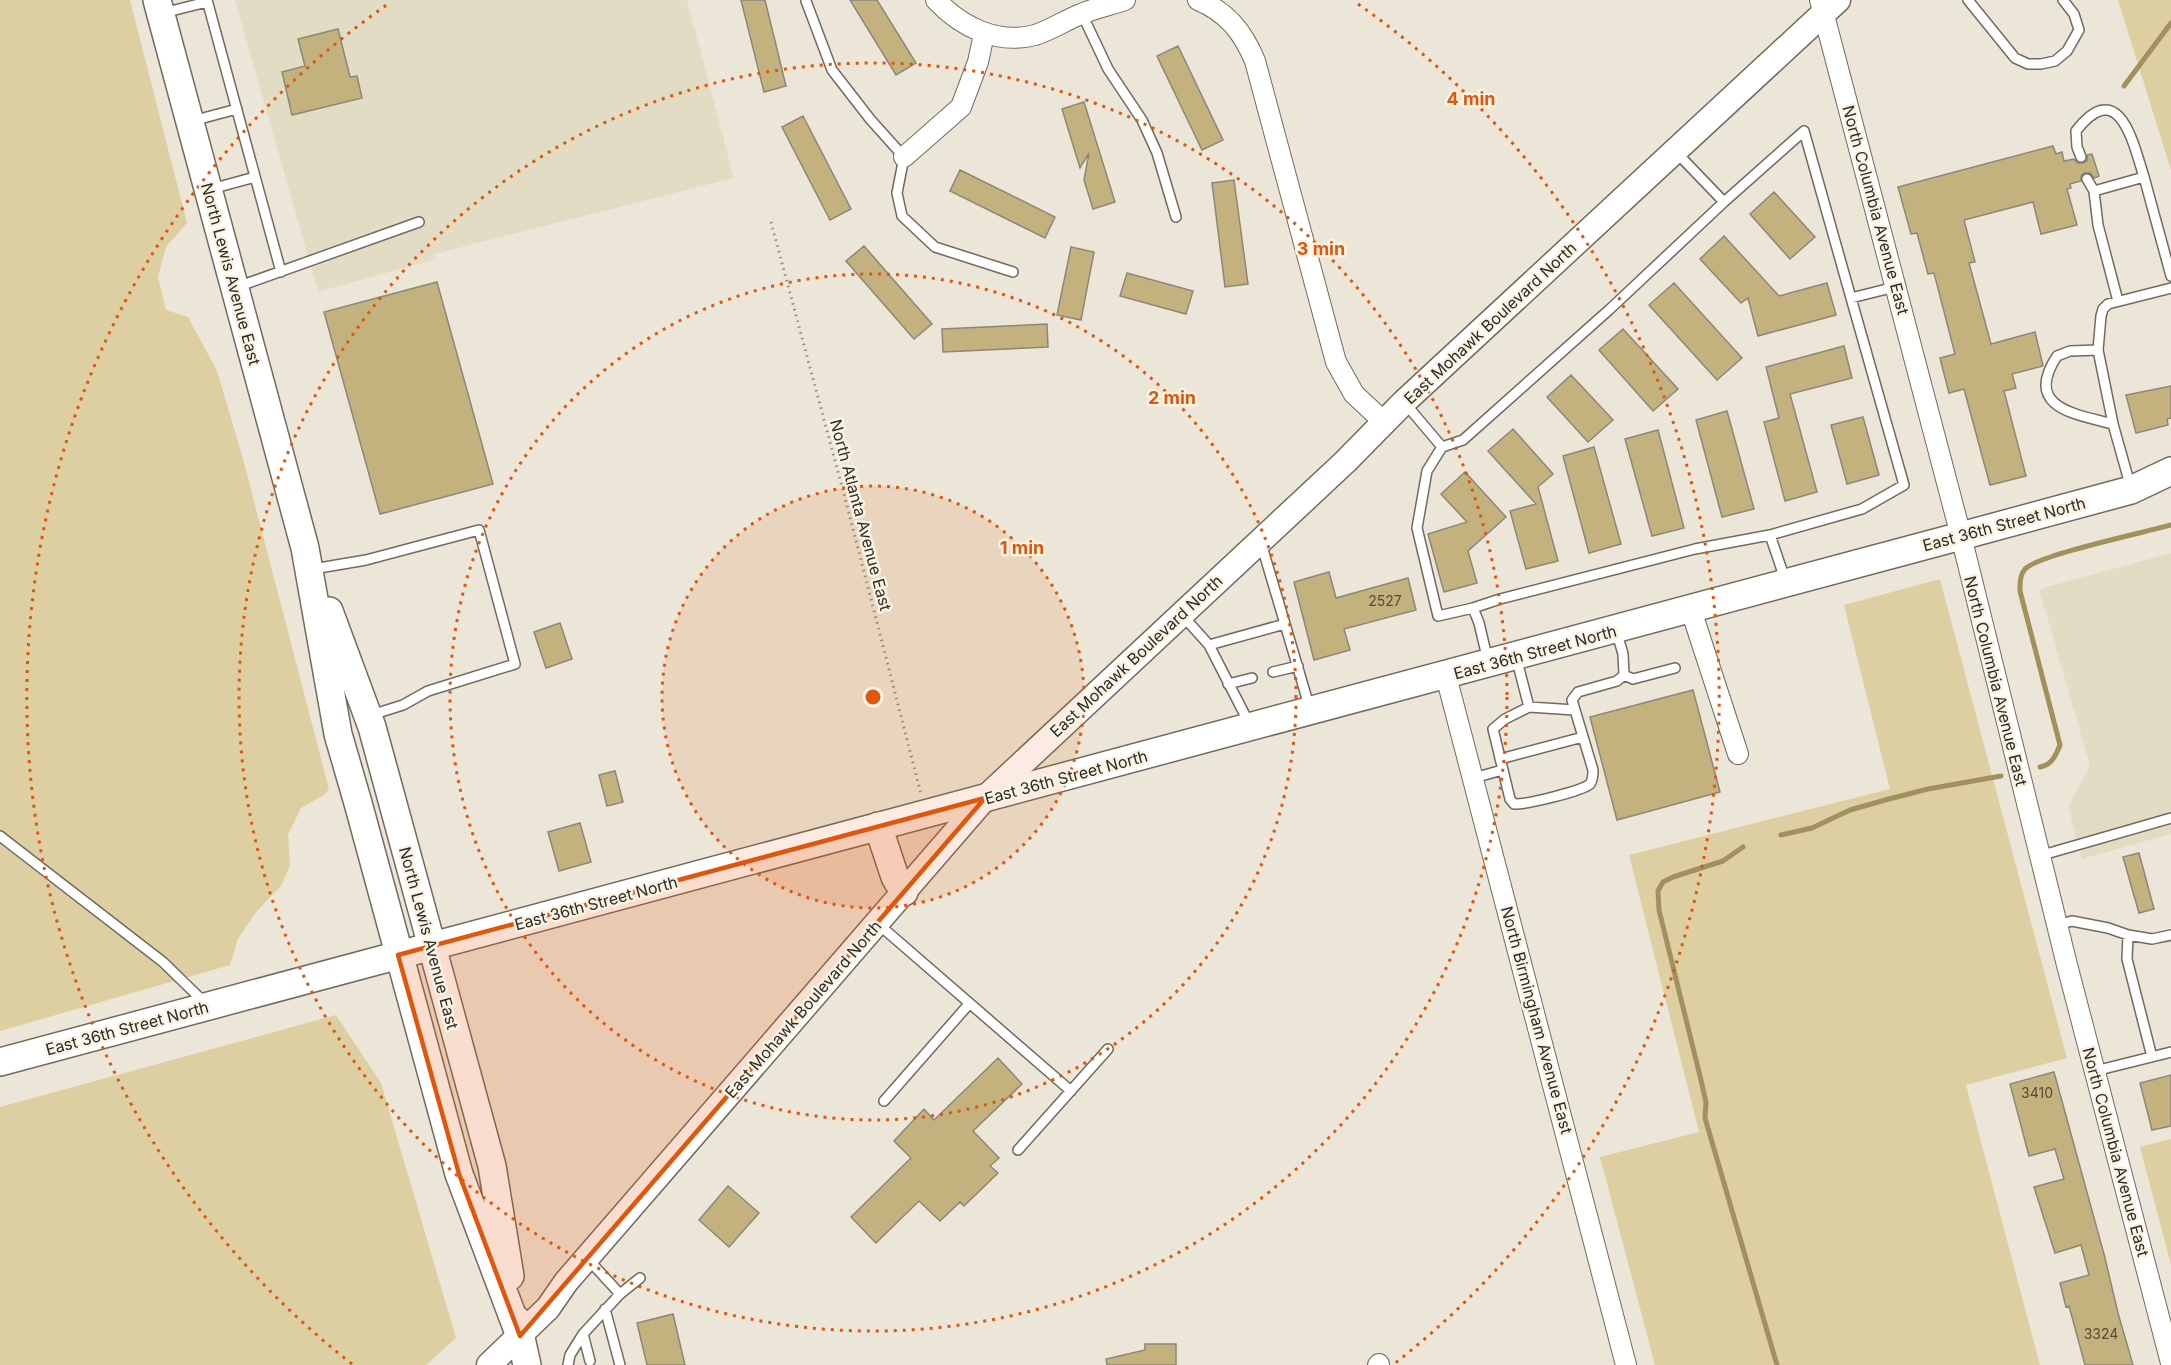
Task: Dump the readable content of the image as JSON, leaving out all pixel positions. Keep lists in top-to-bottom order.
{
  "streets": {
    "main road": ["North Lewis Avenue East", "East 36th Street North"],
    "street": ["North Columbia Avenue East", "East Mohawk Boulevard North", "North Birmingham Avenue East"],
    "path": ["North Atlanta Avenue East"]
  },
  "crossings": [
    ["North Columbia Avenue East", "East Mohawk Boulevard North"],
    ["North Columbia Avenue East", "East 36th Street North"],
    ["North Lewis Avenue East", "East Mohawk Boulevard North"],
    ["North Lewis Avenue East", "East 36th Street North"],
    ["East Mohawk Boulevard North", "East 36th Street North"],
    ["North Atlanta Avenue East", "East 36th Street North"],
    ["East 36th Street North", "North Birmingham Avenue East"]
  ],
  "house_numbers": ["2527", "3410", "3324"],
  "rings": [
    "4 min",
    "3 min",
    "2 min",
    "1 min"
  ]
}
